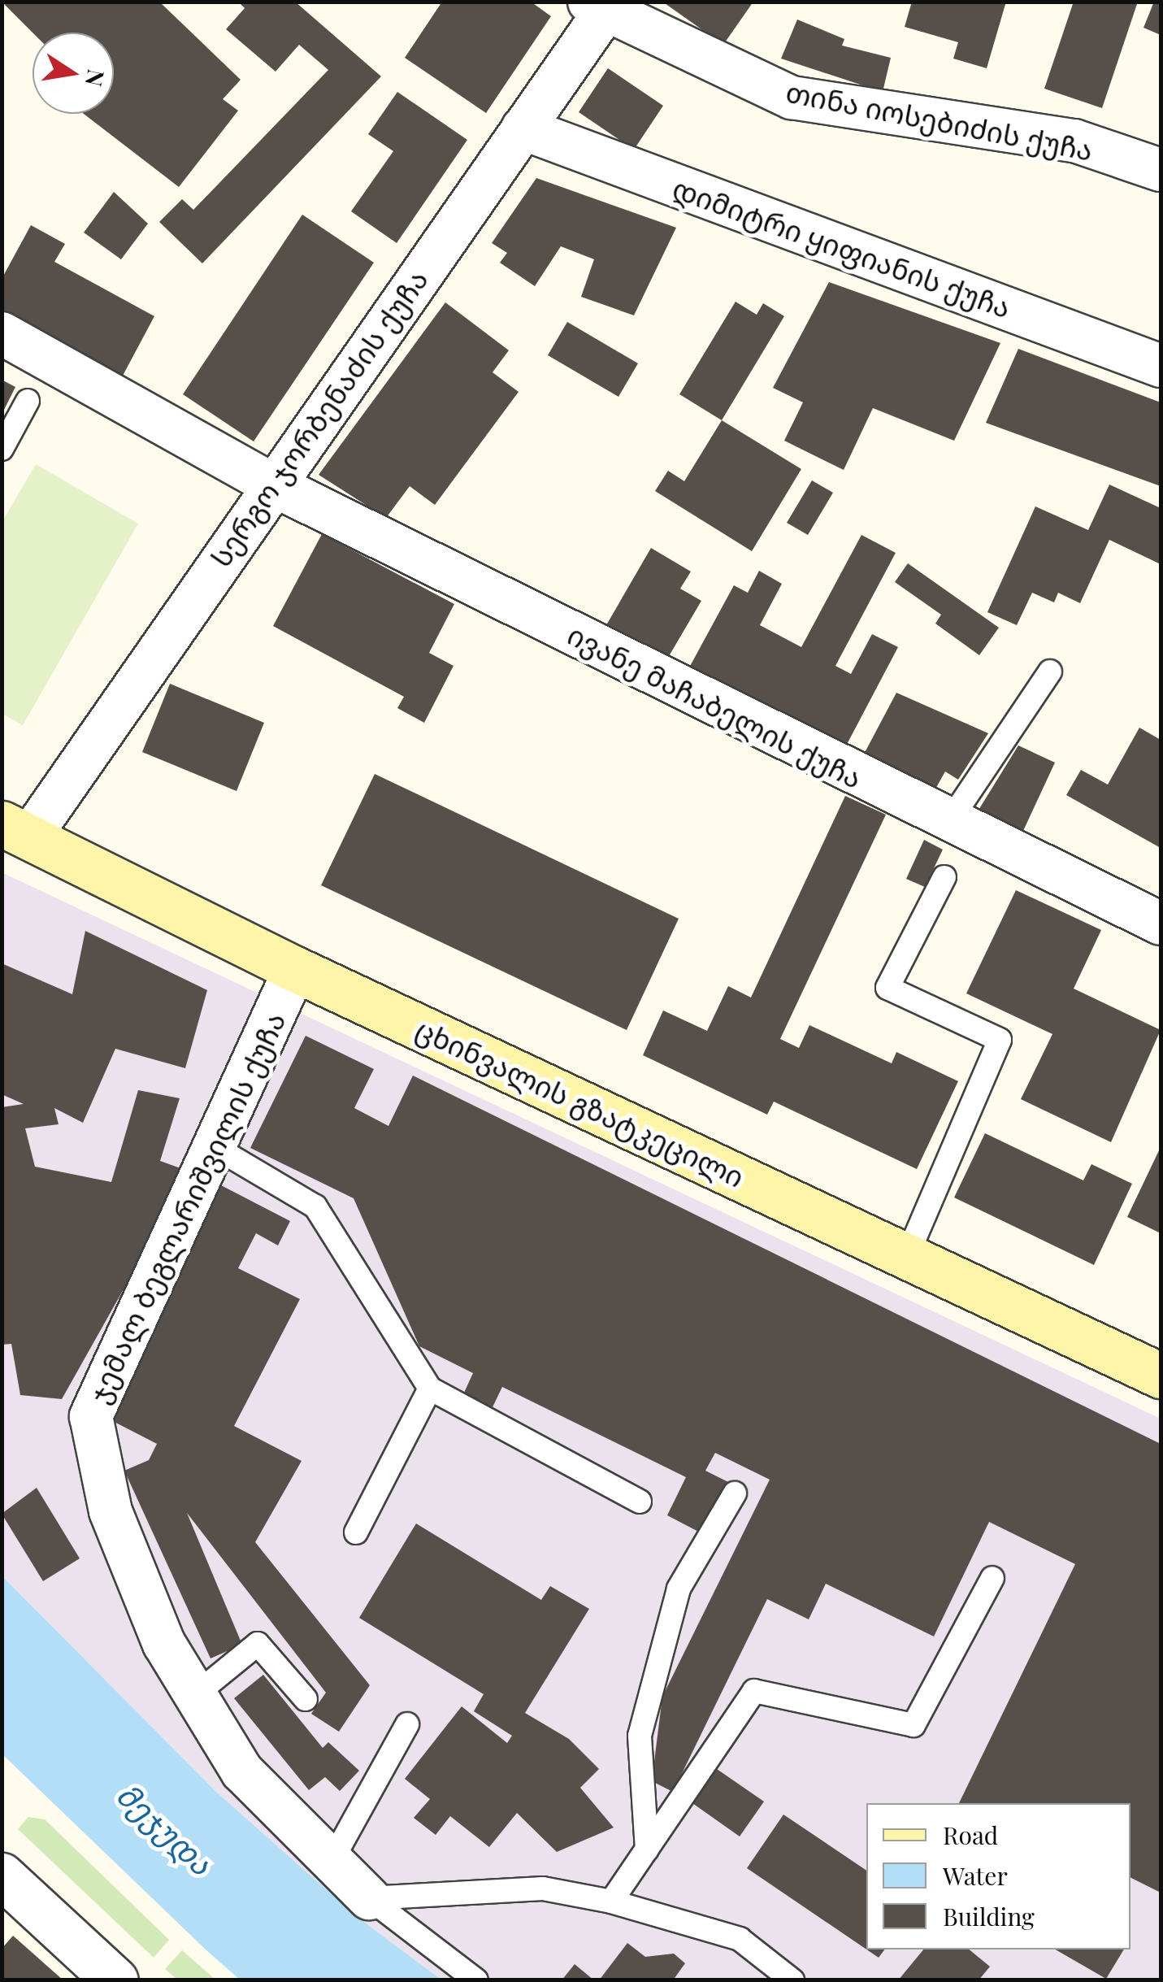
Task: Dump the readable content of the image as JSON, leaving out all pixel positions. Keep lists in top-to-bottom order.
{
  "streets": {
    "main road": ["ცხინვალის გზატკეცილი"],
    "street": [
      "თინა იოსებიძის ქუჩა",
      "დიმიტრი ყიფიანის ქუჩა",
      "სერგო ჯორბენაძის ქუჩა",
      "ივანე მაჩაბელის ქუჩა",
      "ჯემალ ბეგლარიშვილის ქუჩა"
    ]
  },
  "crossings": [
    ["თინა იოსებიძის ქუჩა", "სერგო ჯორბენაძის ქუჩა"],
    ["დიმიტრი ყიფიანის ქუჩა", "სერგო ჯორბენაძის ქუჩა"],
    ["სერგო ჯორბენაძის ქუჩა", "ივანე მაჩაბელის ქუჩა"],
    ["სერგო ჯორბენაძის ქუჩა", "ცხინვალის გზატკეცილი"],
    ["ცხინვალის გზატკეცილი", "ჯემალ ბეგლარიშვილის ქუჩა"]
  ],
  "water": ["მეჯუდა"],
  "legend": ["Road", "Water", "Building"],
  "north": "right"
}
